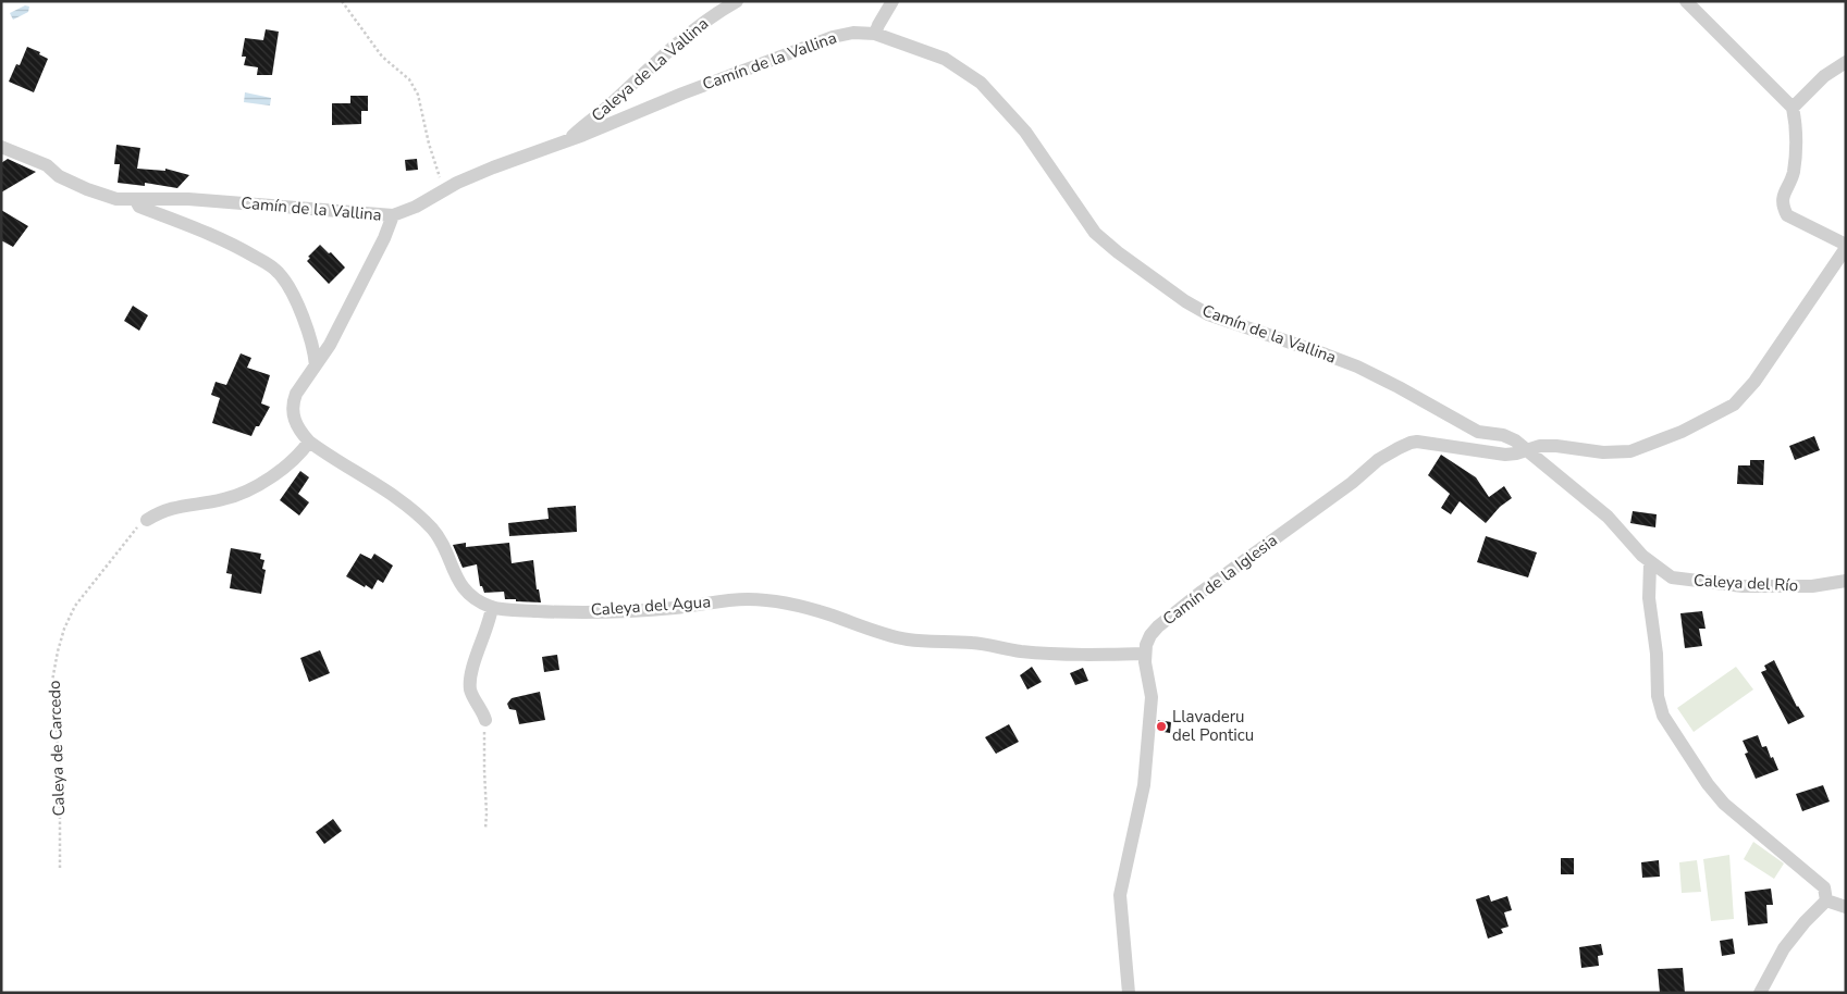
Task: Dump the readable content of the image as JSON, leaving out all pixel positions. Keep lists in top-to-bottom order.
{
  "streets": {
    "street": [
      "Camín de la Vallina",
      "Caleya de La Vallina",
      "Camín de la Iglesia",
      "Caleya del Río",
      "Caleya del Agua"
    ],
    "path": ["Caleya de Carcedo"]
  },
  "crossings": [
    ["Camín de la Vallina", "Caleya de La Vallina"],
    ["Camín de la Vallina", "Camín de la Iglesia"],
    ["Camín de la Vallina", "Caleya del Río"],
    ["Camín de la Vallina", "Caleya del Agua"],
    ["Camín de la Iglesia", "Caleya del Agua"]
  ],
  "places": ["Llavaderu del Ponticu"]
}
